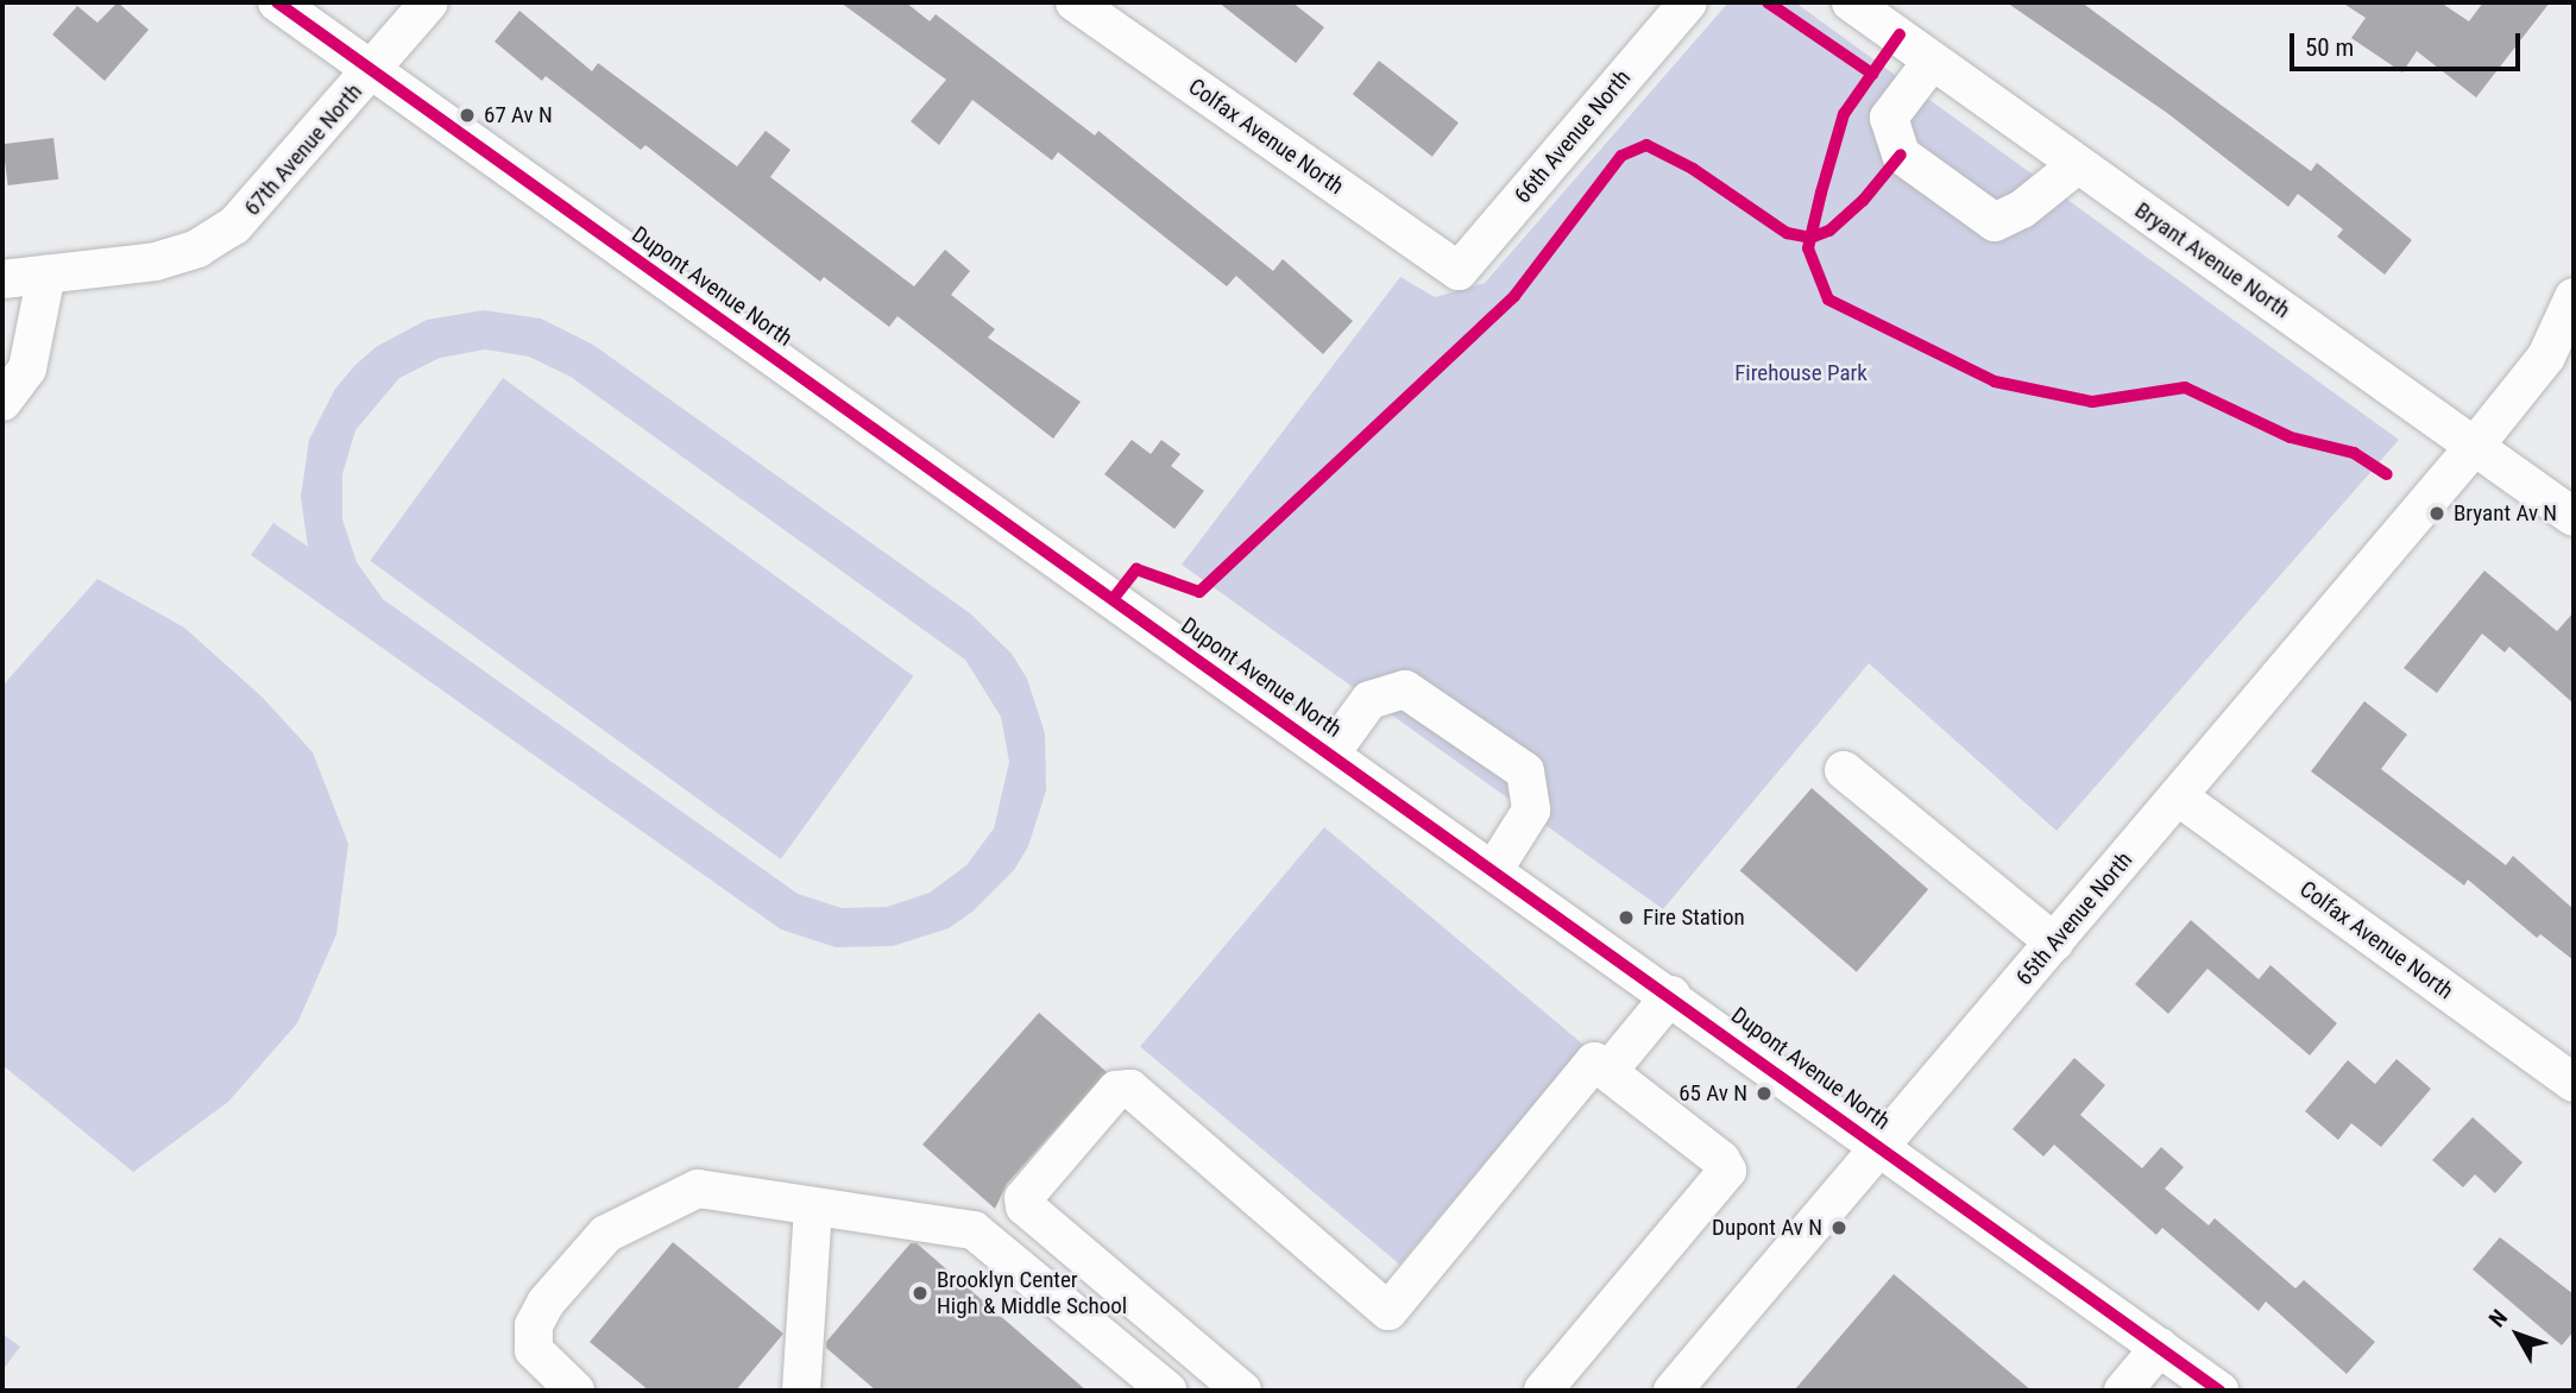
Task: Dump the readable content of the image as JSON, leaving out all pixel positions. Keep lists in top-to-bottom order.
{
  "streets": {
    "street": [
      "Colfax Avenue North",
      "66th Avenue North",
      "67th Avenue North",
      "Bryant Avenue North",
      "Dupont Avenue North",
      "65th Avenue North"
    ]
  },
  "crossings": [
    ["Colfax Avenue North", "66th Avenue North"],
    ["Colfax Avenue North", "65th Avenue North"],
    ["67th Avenue North", "Dupont Avenue North"],
    ["Bryant Avenue North", "65th Avenue North"],
    ["Dupont Avenue North", "65th Avenue North"]
  ],
  "parks": ["Firehouse Park"],
  "places": [
    "67 Av N",
    "Bryant Av N",
    "Fire Station",
    "65 Av N",
    "Dupont Av N",
    "Brooklyn Center High & Middle School"
  ],
  "scale_bar": "50 m",
  "north": "top left"
}
